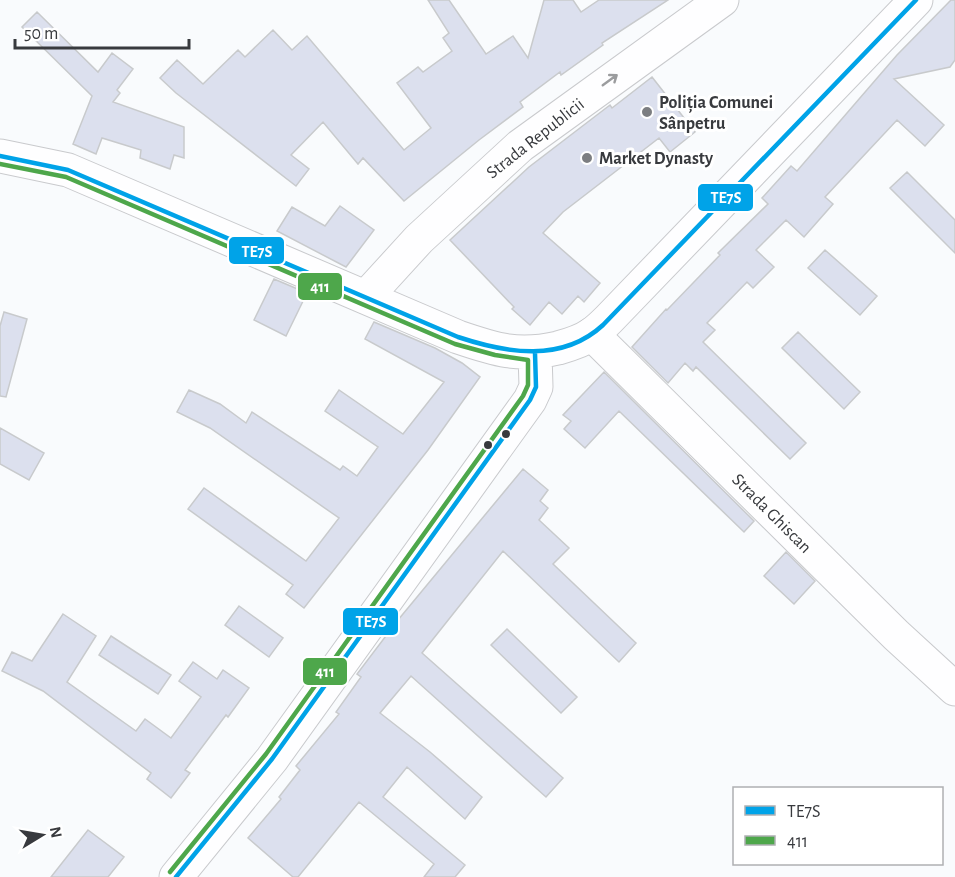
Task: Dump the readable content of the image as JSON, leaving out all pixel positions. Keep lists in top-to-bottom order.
{
  "streets": {
    "main road": ["Strada Republicii", "Strada Ghiscan"]
  },
  "places": ["Poliția Comunei Sânpetru", "Market Dynasty"],
  "lines": ["transit line TE7S", "transit line 411"],
  "legend": ["TE7S", "411"],
  "scale_bar": "50 m",
  "north": "right"
}
